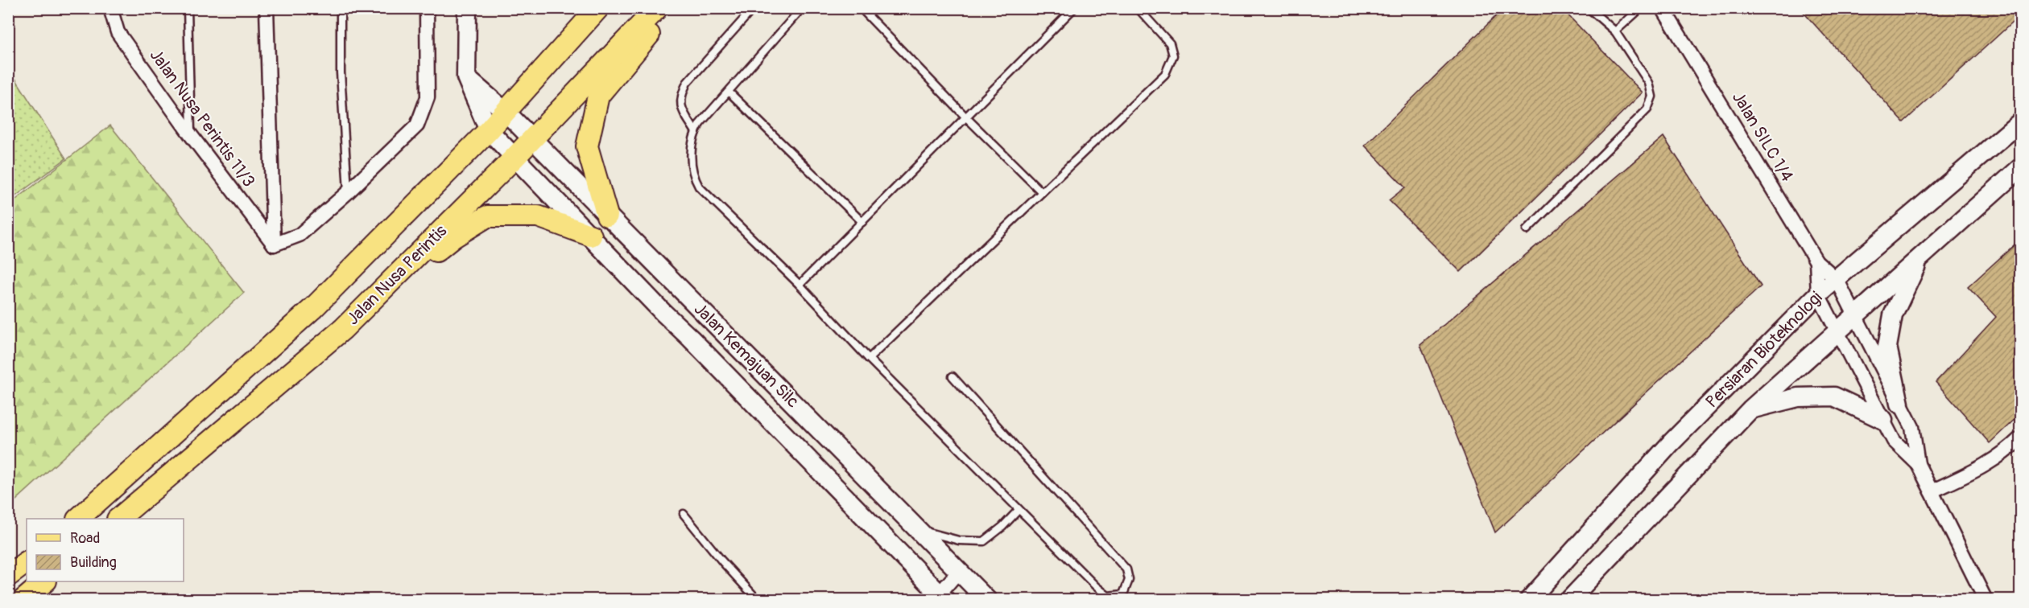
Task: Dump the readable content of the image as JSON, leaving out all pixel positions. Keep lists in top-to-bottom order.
{
  "streets": {
    "main road": ["Jalan Nusa Perintis"],
    "street": [
      "Jalan Nusa Perintis 11/3",
      "Jalan SILC 1/4",
      "Persiaran Bioteknologi",
      "Jalan Kemajuan Silc"
    ]
  },
  "crossings": [
    ["Jalan SILC 1/4", "Persiaran Bioteknologi"],
    ["Jalan Nusa Perintis", "Jalan Kemajuan Silc"]
  ],
  "legend": ["Road", "Building"]
}
